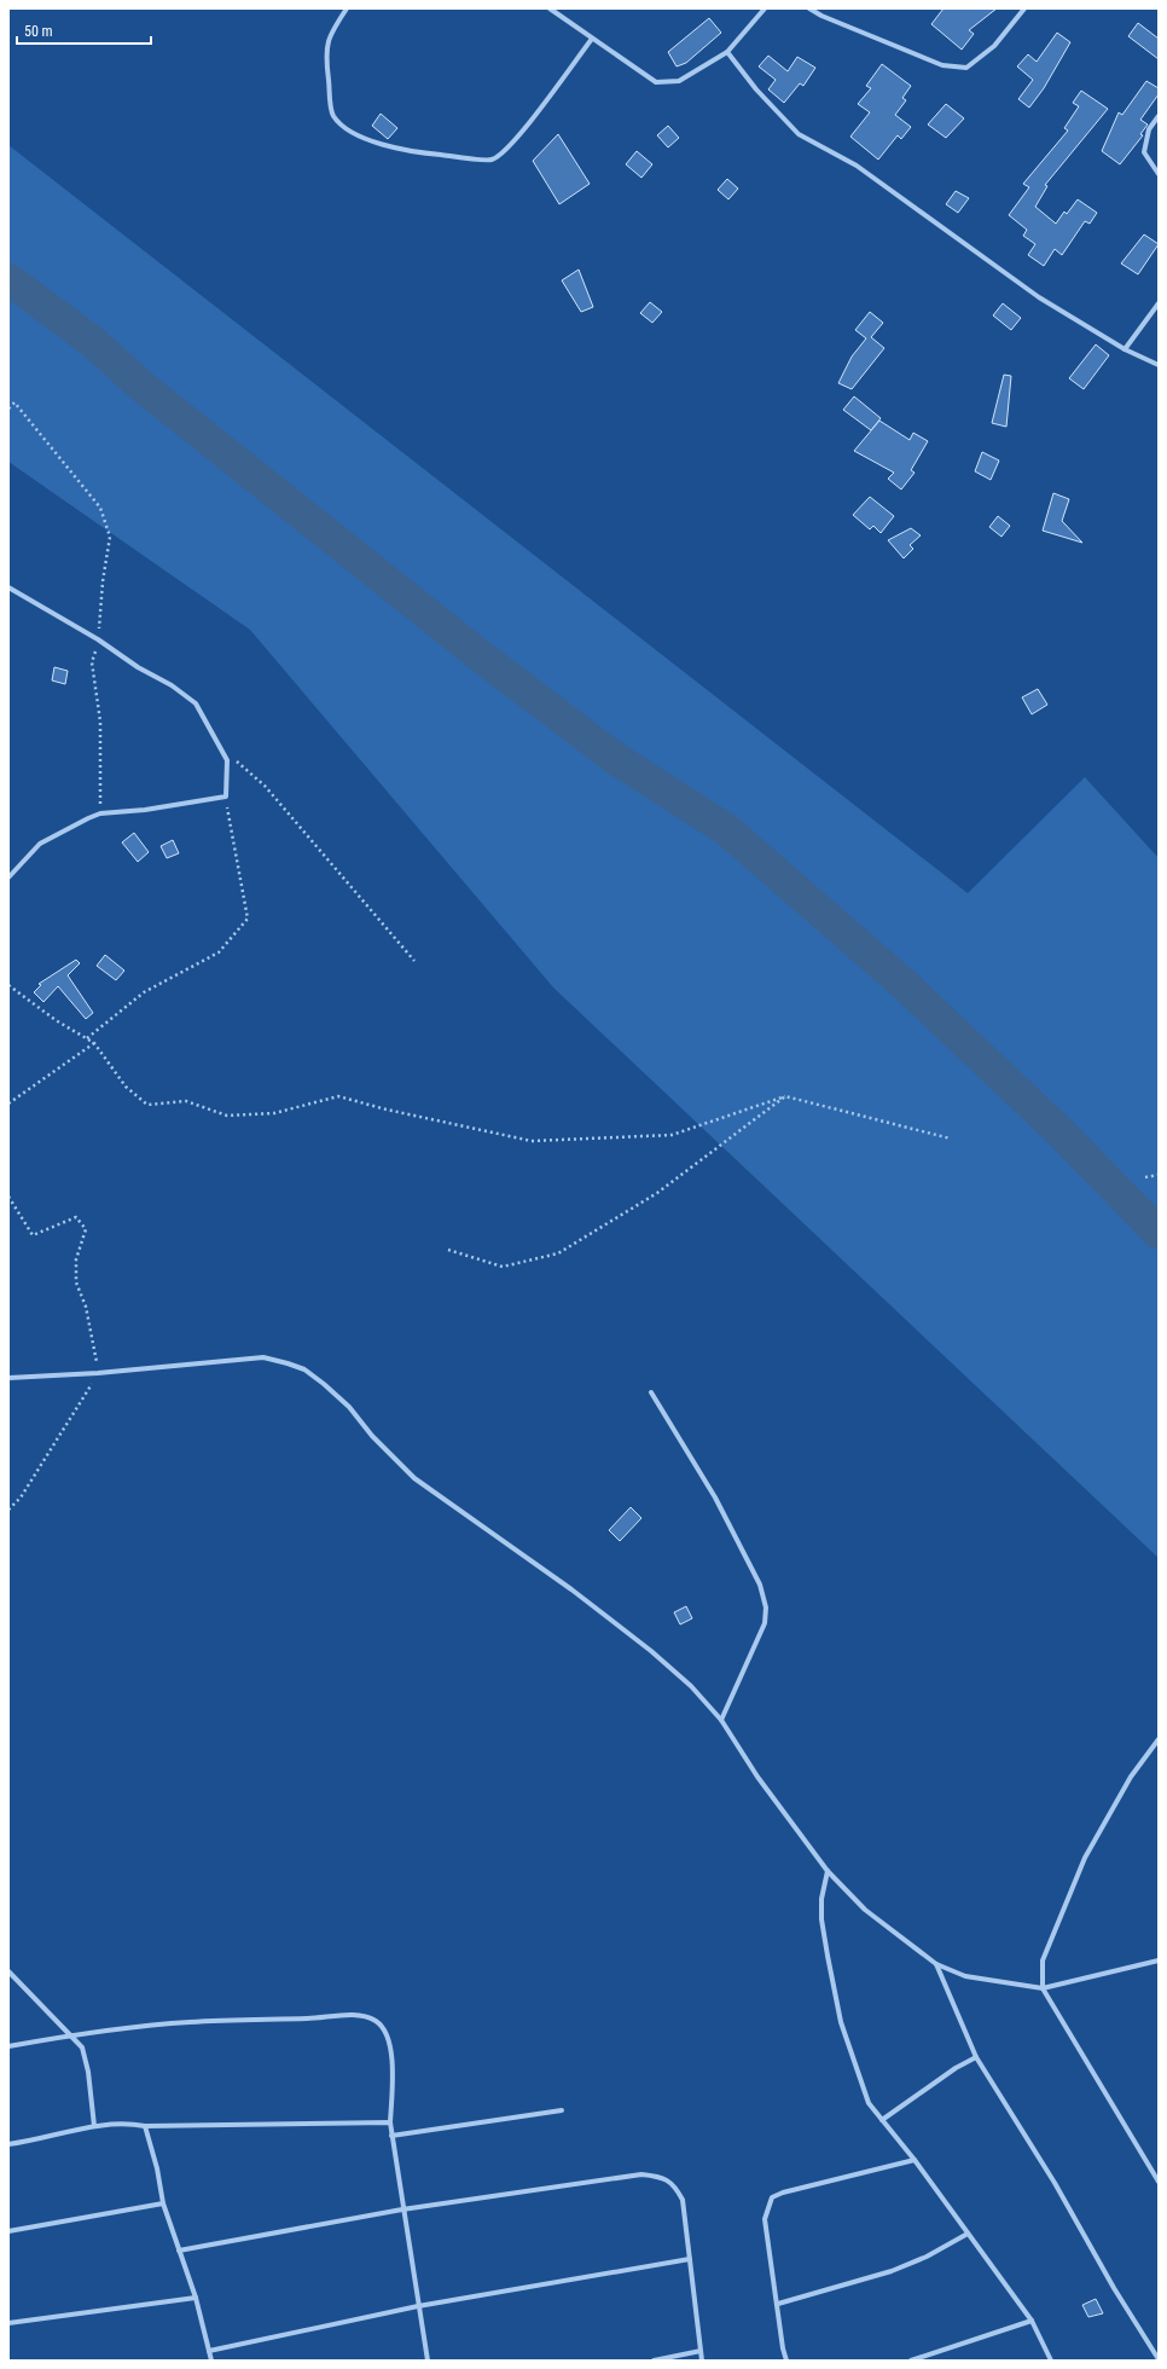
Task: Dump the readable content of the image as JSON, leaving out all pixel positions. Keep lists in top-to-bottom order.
{
  "scale_bar": "50 m"
}
